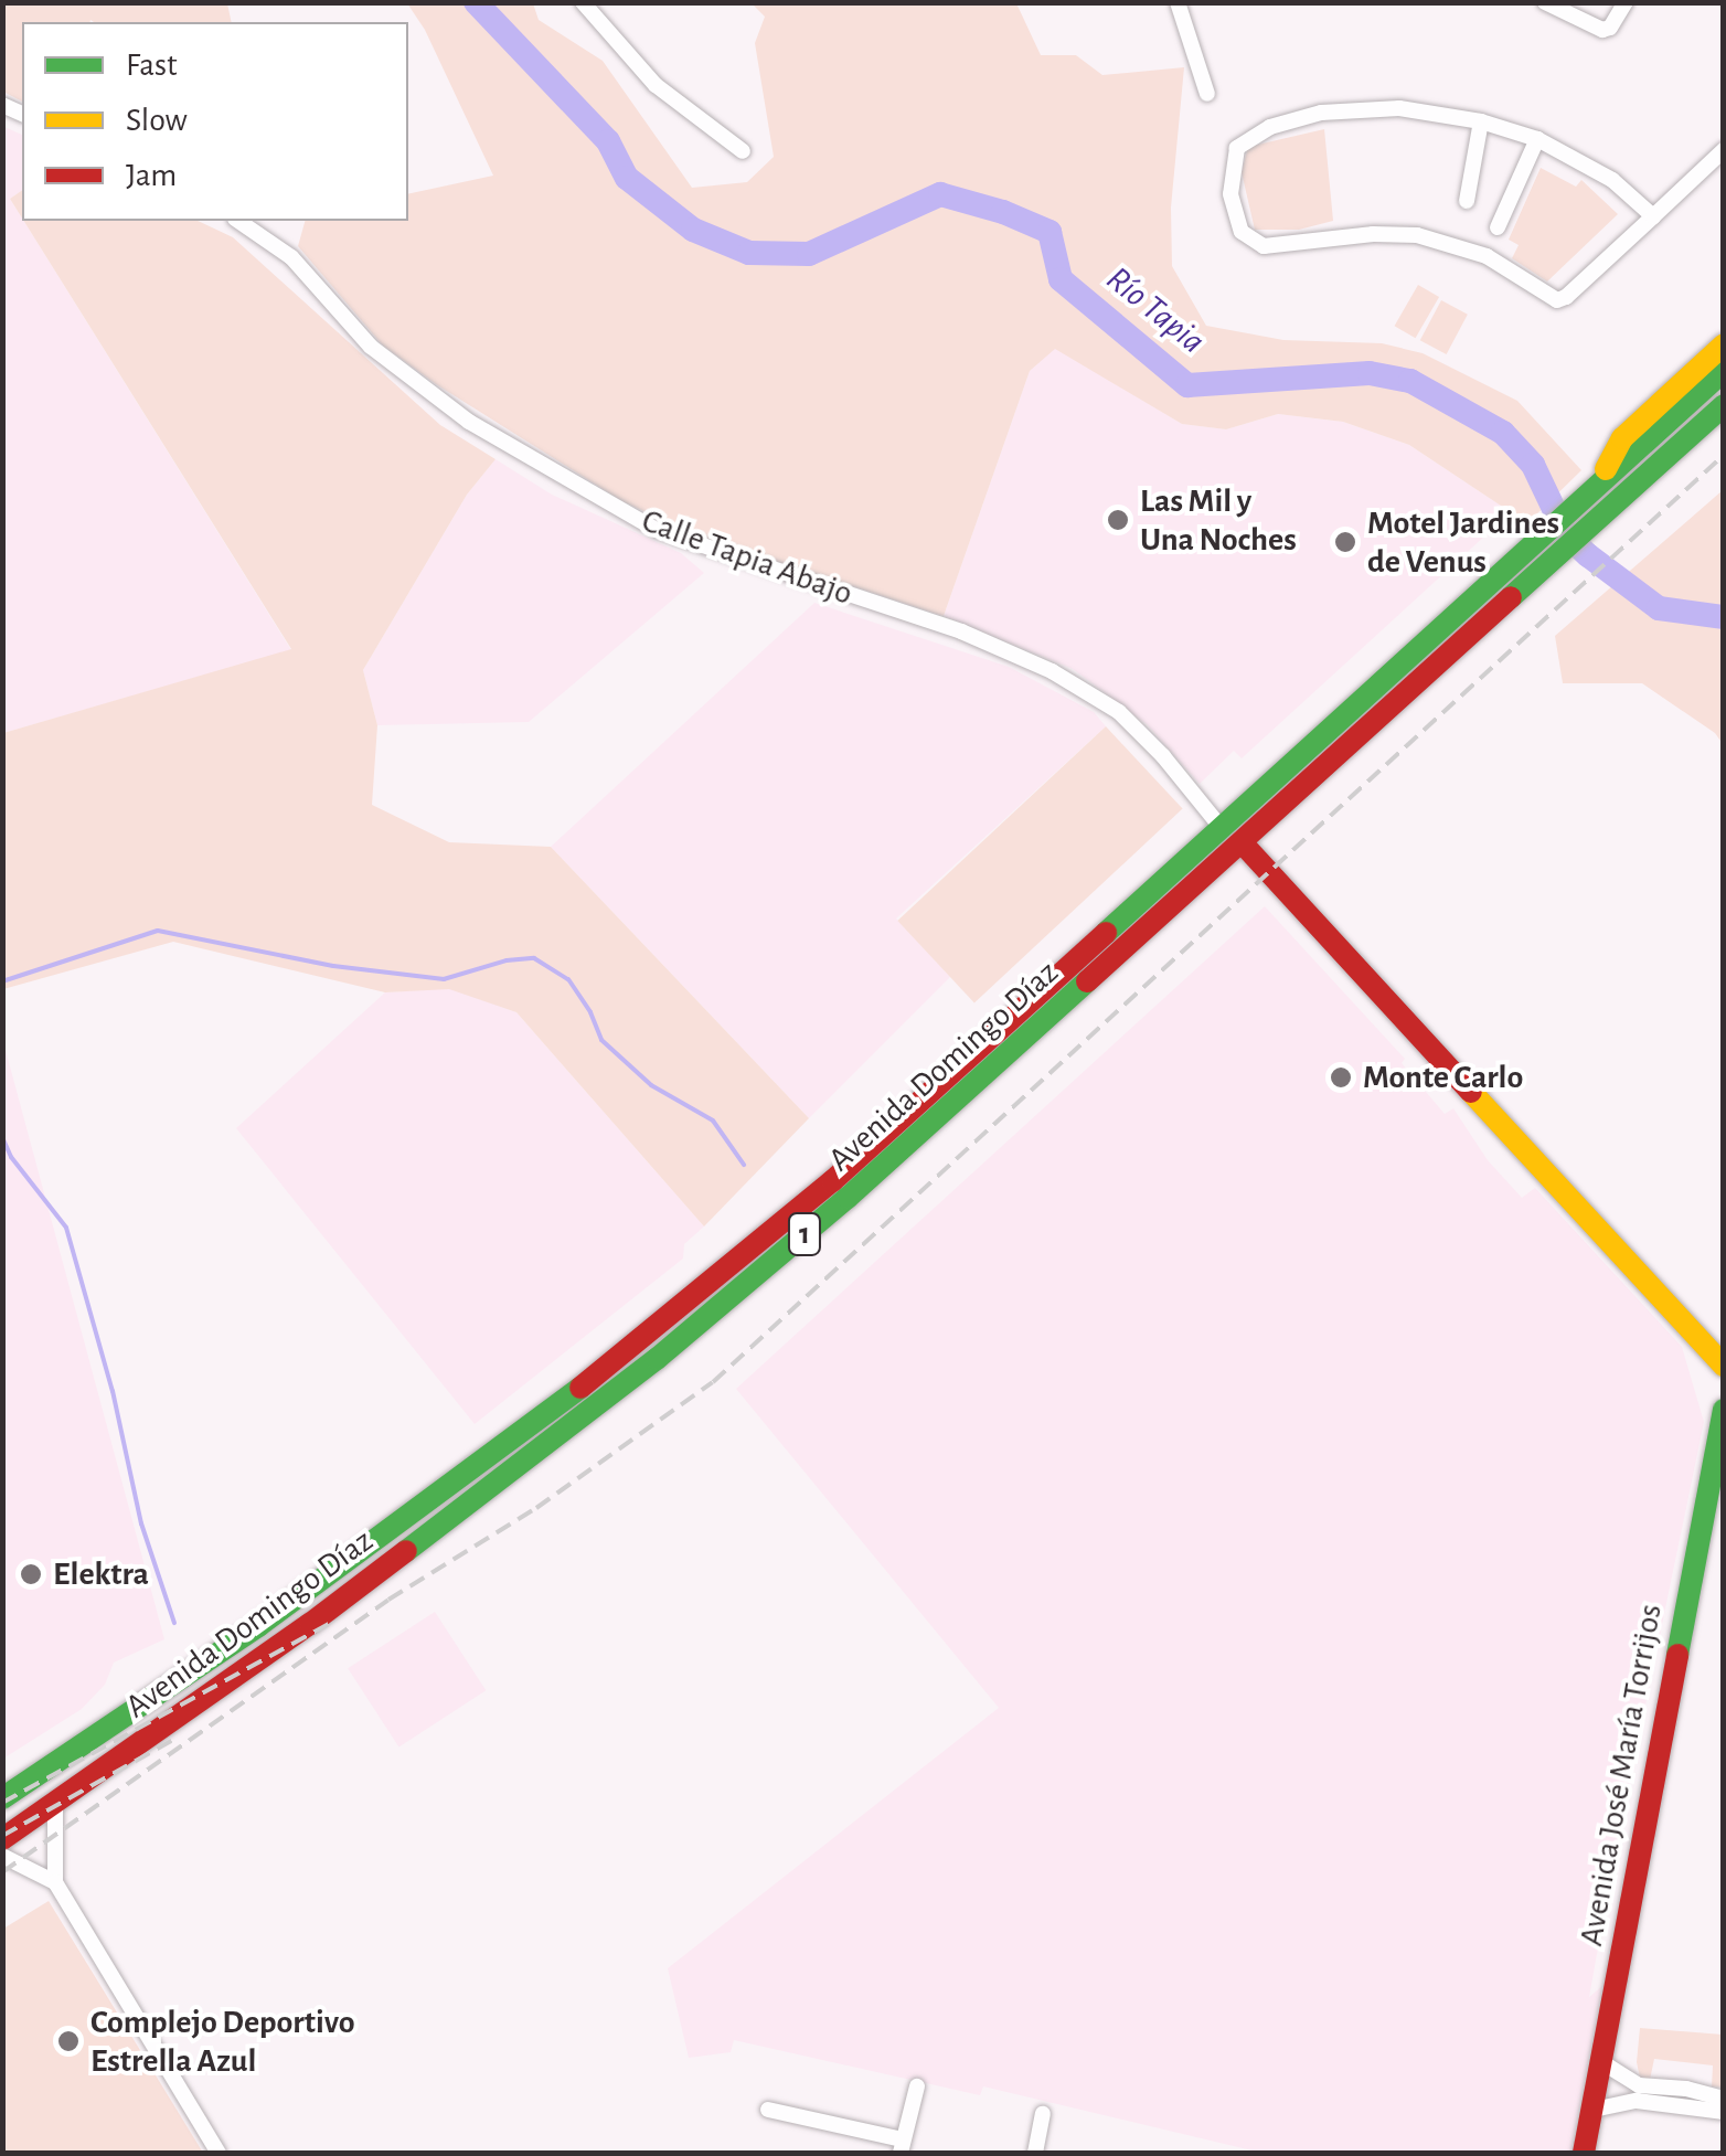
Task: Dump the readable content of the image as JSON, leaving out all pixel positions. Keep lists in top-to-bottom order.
{
  "streets": {
    "main road": ["Avenida Domingo Díaz", "1", "Avenida José María Torrijos"],
    "street": ["Calle Tapia Abajo"]
  },
  "crossings": [
    ["Calle Tapia Abajo", "Avenida Domingo Díaz"]
  ],
  "water": ["Río Tapia"],
  "places": [
    "Las Mil y Una Noches",
    "Motel Jardines de Venus",
    "Monte Carlo",
    "Elektra",
    "Complejo Deportivo Estrella Azul"
  ],
  "legend": ["Fast", "Slow", "Jam"]
}
